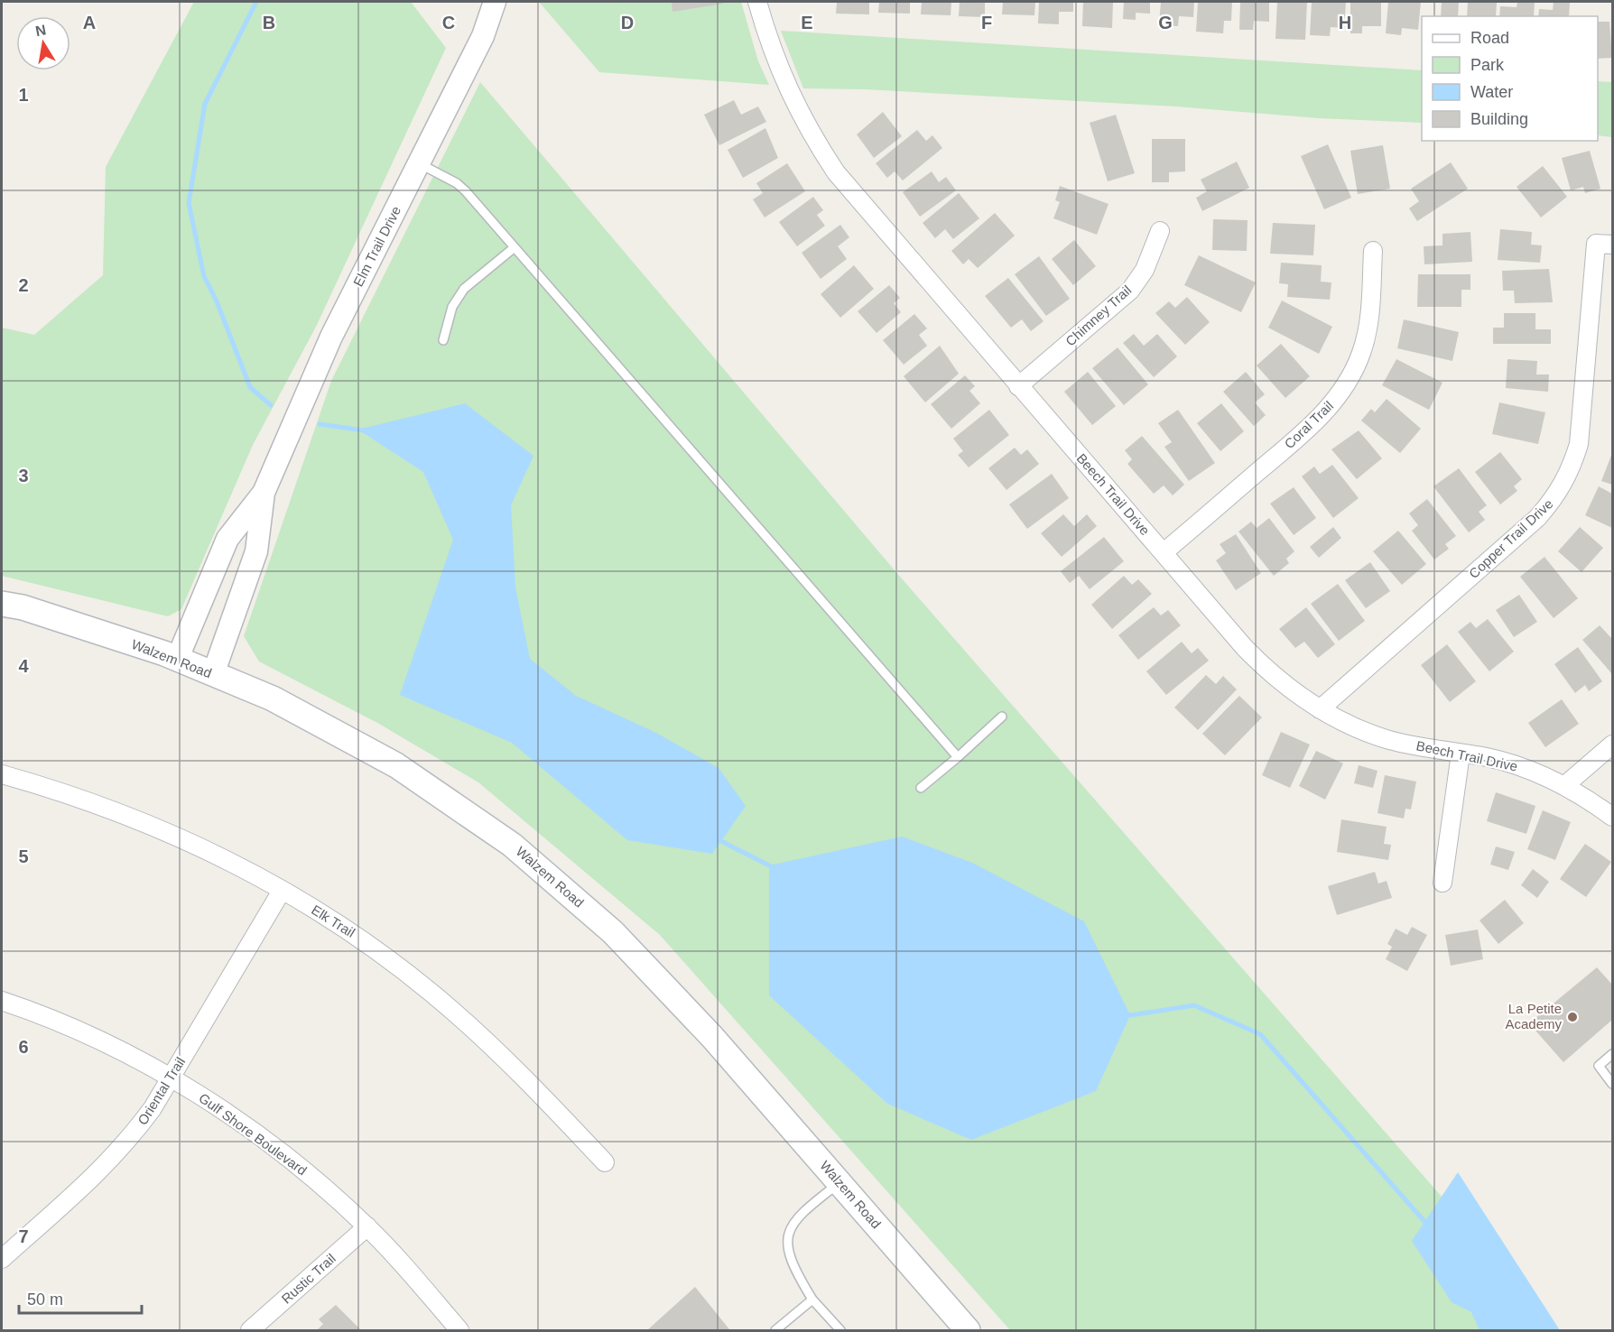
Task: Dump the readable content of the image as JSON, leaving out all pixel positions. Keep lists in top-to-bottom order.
{
  "streets": {
    "main road": ["Walzem Road"],
    "street": [
      "Elm Trail Drive",
      "Chimney Trail",
      "Coral Trail",
      "Beech Trail Drive",
      "Copper Trail Drive",
      "Elk Trail",
      "Oriental Trail",
      "Gulf Shore Boulevard",
      "Rustic Trail"
    ]
  },
  "crossings": [
    ["Elm Trail Drive", "Walzem Road"],
    ["Chimney Trail", "Beech Trail Drive"],
    ["Coral Trail", "Beech Trail Drive"],
    ["Beech Trail Drive", "Copper Trail Drive"],
    ["Elk Trail", "Oriental Trail"],
    ["Oriental Trail", "Gulf Shore Boulevard"],
    ["Gulf Shore Boulevard", "Rustic Trail"]
  ],
  "places": ["La Petite Academy"],
  "legend": [
    "Road",
    "Park",
    "Water",
    "Building"
  ],
  "scale_bar": "50 m",
  "north": "top",
  "grid": {
    "columns": [
      "A",
      "B",
      "C",
      "D",
      "E",
      "F",
      "G",
      "H"
    ],
    "rows": [
      "1",
      "2",
      "3",
      "4",
      "5",
      "6",
      "7"
    ]
  }
}
